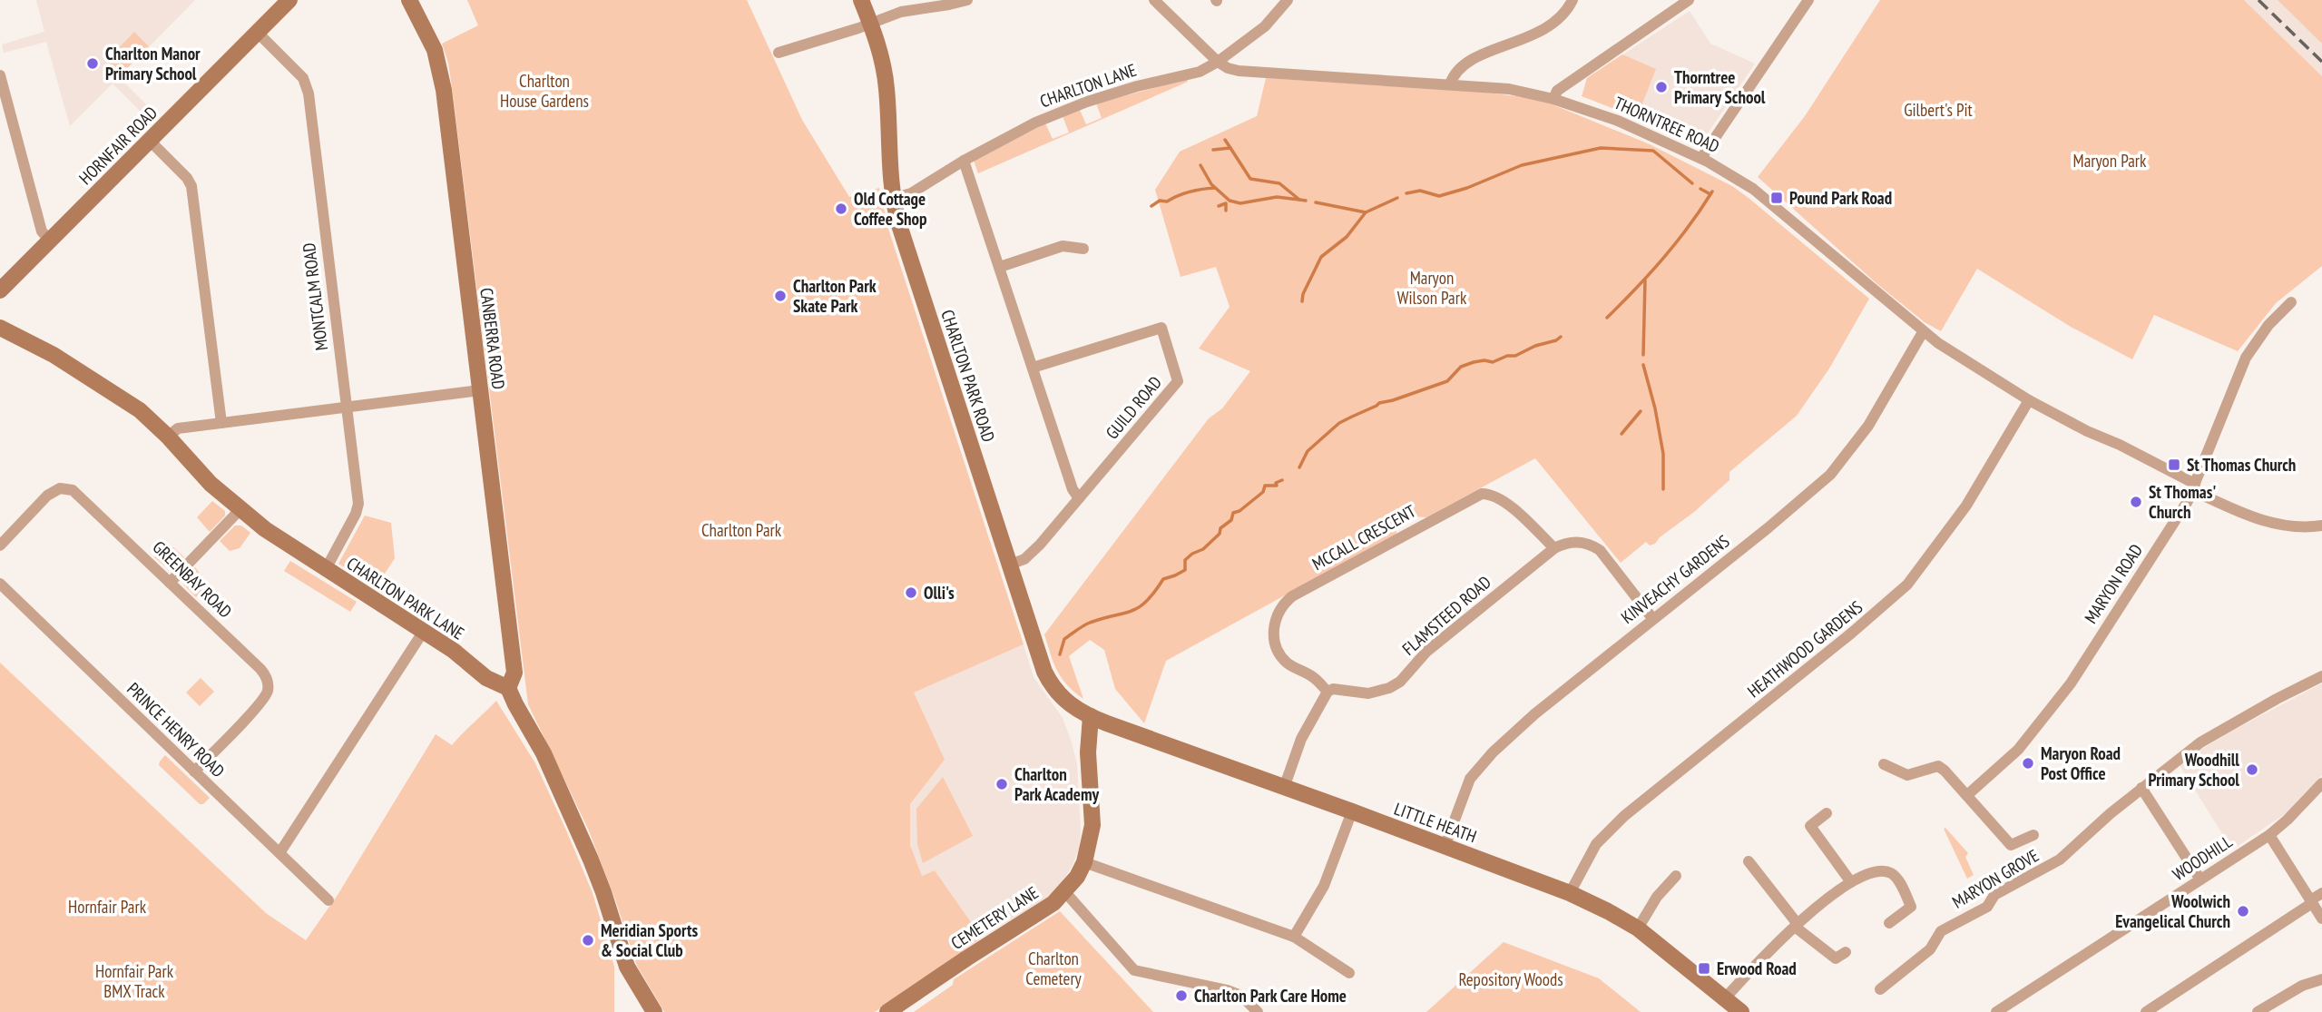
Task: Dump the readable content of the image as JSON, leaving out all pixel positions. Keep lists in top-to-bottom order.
{
  "streets": {
    "street": [
      "CHARLTON LANE",
      "THORNTREE ROAD",
      "HORNFAIR ROAD",
      "MONTCALM ROAD",
      "CANBERRA ROAD",
      "CHARLTON PARK ROAD",
      "GUILD ROAD",
      "MCCALL CRESCENT",
      "GREENBAY ROAD",
      "KINVEACHY GARDENS",
      "MARYON ROAD",
      "CHARLTON PARK LANE",
      "FLAMSTEED ROAD",
      "HEATHWOOD GARDENS",
      "PRINCE HENRY ROAD",
      "LITTLE HEATH",
      "WOODHILL",
      "MARYON GROVE",
      "CEMETERY LANE"
    ]
  },
  "crossings": [
    ["CHARLTON LANE", "THORNTREE ROAD"],
    ["CHARLTON LANE", "CHARLTON PARK ROAD"],
    ["THORNTREE ROAD", "KINVEACHY GARDENS"],
    ["THORNTREE ROAD", "MARYON ROAD"],
    ["THORNTREE ROAD", "HEATHWOOD GARDENS"],
    ["HORNFAIR ROAD", "MONTCALM ROAD"],
    ["MONTCALM ROAD", "CHARLTON PARK LANE"],
    ["CANBERRA ROAD", "CHARLTON PARK LANE"],
    ["CHARLTON PARK ROAD", "GUILD ROAD"],
    ["CHARLTON PARK ROAD", "LITTLE HEATH"],
    ["CHARLTON PARK ROAD", "CEMETERY LANE"],
    ["MCCALL CRESCENT", "FLAMSTEED ROAD"],
    ["GREENBAY ROAD", "PRINCE HENRY ROAD"],
    ["KINVEACHY GARDENS", "FLAMSTEED ROAD"],
    ["KINVEACHY GARDENS", "LITTLE HEATH"],
    ["HEATHWOOD GARDENS", "LITTLE HEATH"],
    ["LITTLE HEATH", "CEMETERY LANE"]
  ],
  "parks": [
    "Charlton House Gardens",
    "Gilbert's Pit",
    "Maryon Park",
    "Maryon Wilson Park",
    "Charlton Park",
    "Hornfair Park",
    "Charlton Cemetery",
    "Hornfair Park BMX Track",
    "Repository Woods"
  ],
  "places": {
    "other": [
      "Charlton Manor Primary School",
      "Thorntree Primary School",
      "Old Cottage Coffee Shop",
      "Charlton Park Skate Park",
      "St Thomas' Church",
      "Olli's",
      "Maryon Road Post Office",
      "Woodhill Primary School",
      "Charlton Park Academy",
      "Woolwich Evangelical Church",
      "Meridian Sports & Social Club",
      "Charlton Park Care Home"
    ],
    "transit": ["Pound Park Road", "St Thomas Church", "Erwood Road"]
  }
}
